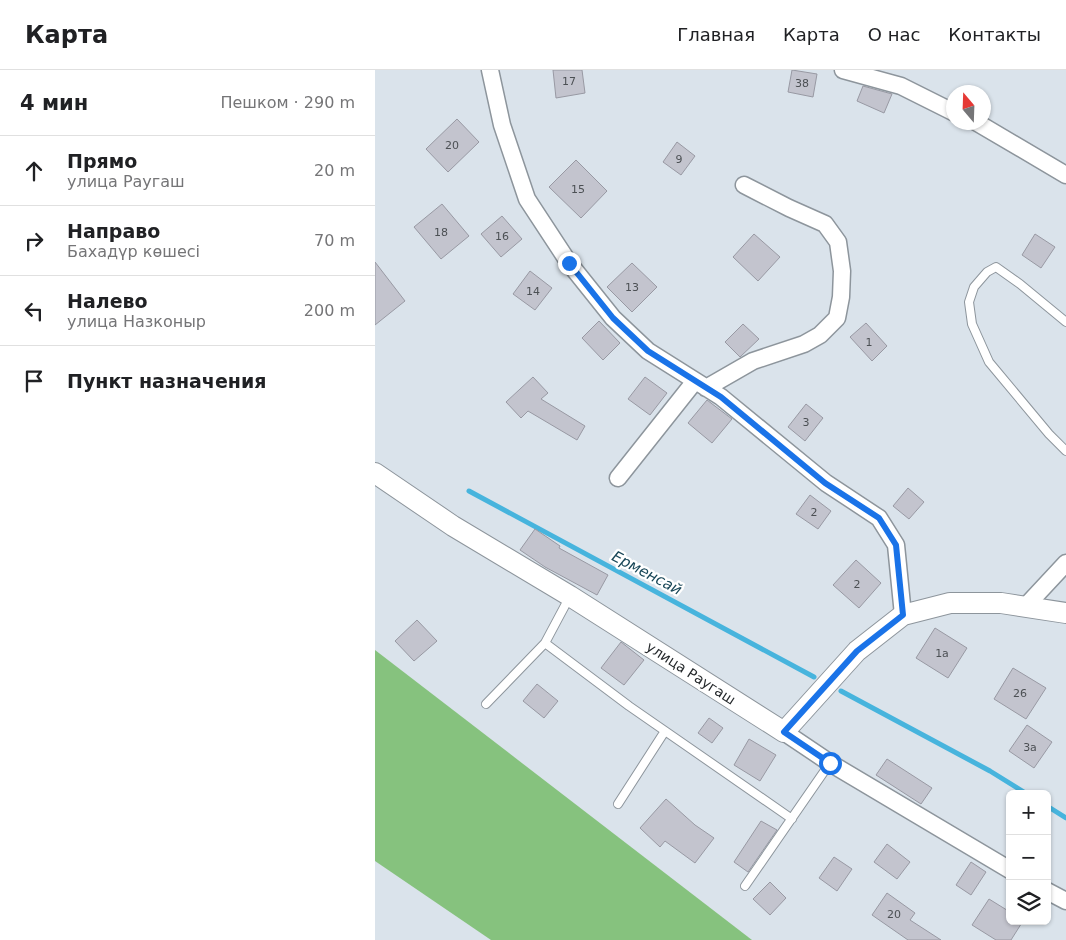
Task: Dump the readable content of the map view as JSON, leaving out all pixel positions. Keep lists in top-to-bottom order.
{
  "streets": {
    "street": ["улица Раугаш"]
  },
  "water": ["Ерменсай"],
  "house_numbers": [
    "17",
    "38",
    "20",
    "9",
    "15",
    "18",
    "16",
    "13",
    "14",
    "1",
    "3",
    "2",
    "2",
    "1а",
    "26",
    "3а",
    "20"
  ],
  "north": "top",
  "page": {
    "header": "Карта",
    "nav": [
      "Главная",
      "Карта",
      "О нас",
      "Контакты"
    ],
    "heading": ["4 мин", "Пешком · 290 m"],
    "list": [
      ["Прямо", "улица Раугаш", "20 m"],
      ["Направо", "Бахадүр көшесі", "70 m"],
      ["Налево", "улица Назконыр", "200 m"],
      "Пункт назначения"
    ],
    "map_buttons": ["+", "−"]
  }
}
